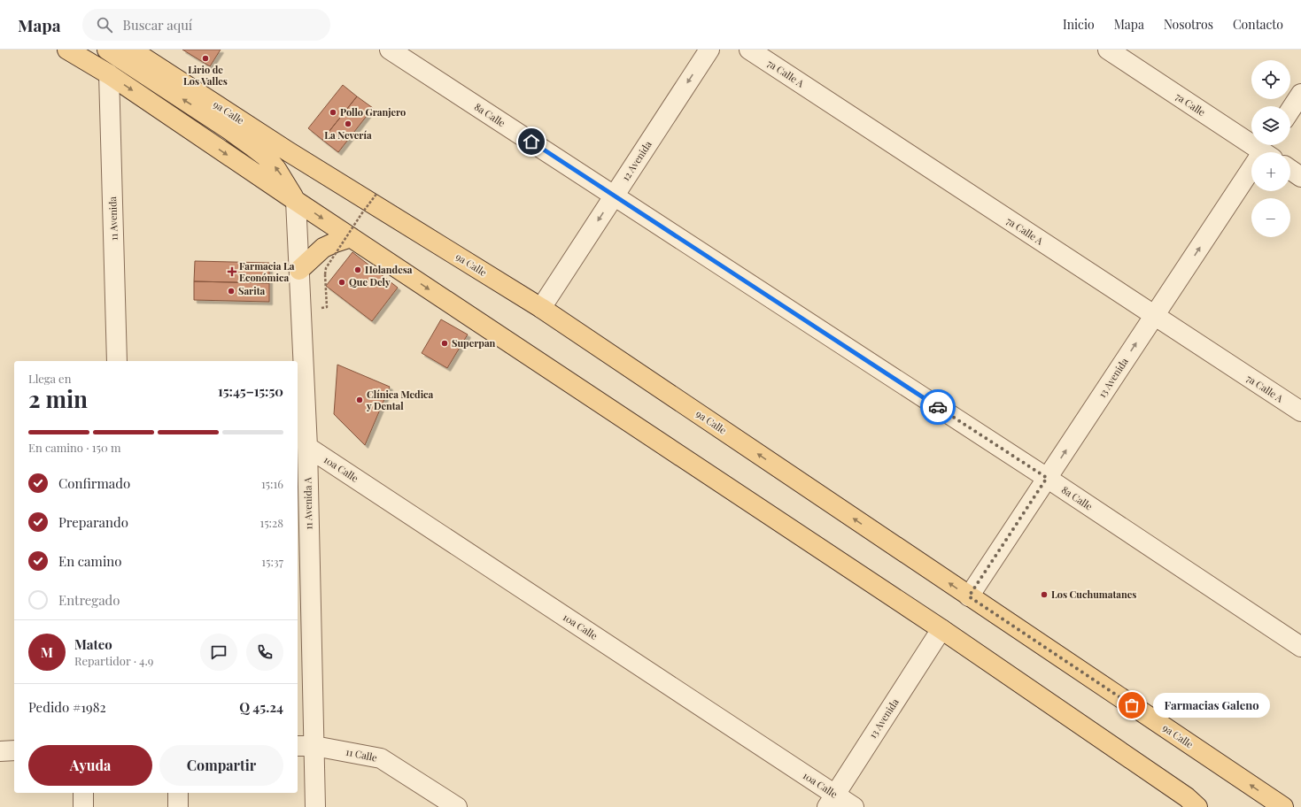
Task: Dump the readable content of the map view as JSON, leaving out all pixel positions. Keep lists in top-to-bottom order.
{
  "streets": {
    "main road": ["9a Calle"],
    "street": [
      "7a Calle A",
      "7a Calle",
      "8a Calle",
      "12 Avenida",
      "11 Avenida",
      "13 Avenida",
      "10a Calle",
      "11 Avenida A",
      "11 Calle"
    ]
  },
  "crossings": [
    ["7a Calle A", "13 Avenida"],
    ["9a Calle", "12 Avenida"],
    ["9a Calle", "13 Avenida"],
    ["8a Calle", "12 Avenida"],
    ["8a Calle", "13 Avenida"],
    ["13 Avenida", "10a Calle"],
    ["10a Calle", "11 Avenida A"],
    ["11 Avenida A", "11 Calle"]
  ],
  "one_way": ["12 Avenida", "13 Avenida"],
  "places": {
    "other": [
      "Lirio de Los Valles",
      "Pollo Granjero",
      "La Nevería",
      "Holandesa",
      "Que Dely",
      "Sarita",
      "Superpan",
      "Clínica Medica y Dental",
      "Los Cuchumatanes",
      "Farmacias Galeno"
    ],
    "health": ["Farmacia La Económica"]
  },
  "page": {
    "header": "Mapa",
    "search": "Buscar aquí",
    "nav": [
      "Inicio",
      "Mapa",
      "Nosotros",
      "Contacto"
    ],
    "map_buttons": ["+", "−"],
    "heading": ["2 min", "Llega en", "15:45–15:50"],
    "panel": [
      "Mateo",
      "Repartidor · 4.9",
      "Pedido #1982",
      "Q 45.24"
    ],
    "bar": "En camino · 150 m",
    "list": [
      ["Confirmado", "15:16"],
      ["Preparando", "15:28"],
      ["En camino", "15:37"],
      "Entregado"
    ],
    "round": "M",
    "bubble": "Farmacias Galeno",
    "buttons": ["Ayuda", "Compartir"]
  }
}
